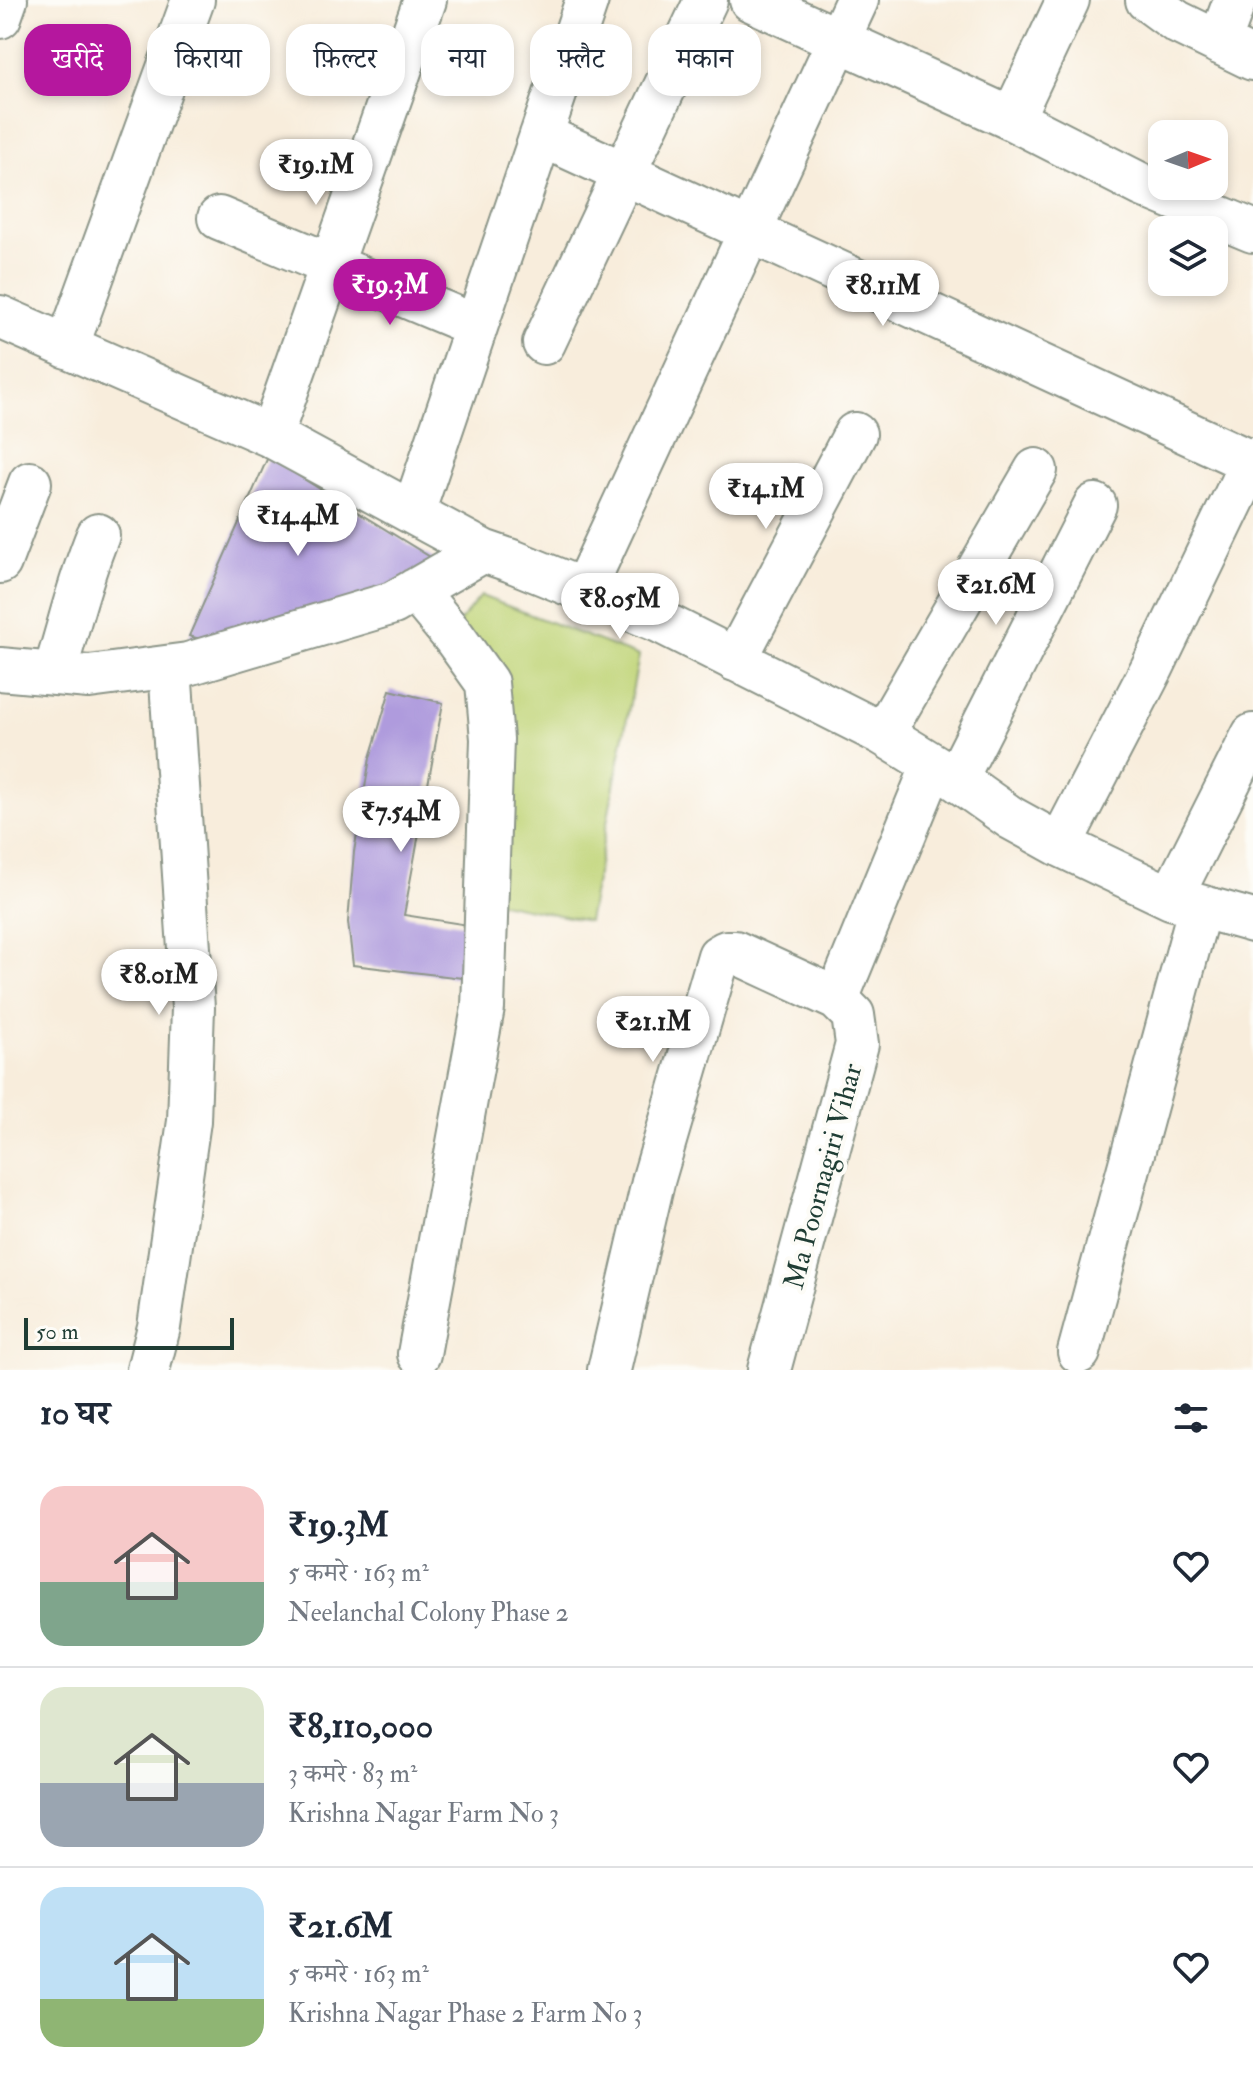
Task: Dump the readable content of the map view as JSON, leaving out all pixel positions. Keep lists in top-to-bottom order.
{
  "streets": {
    "street": ["Ma Poornagiri Vihar"]
  },
  "scale_bar": "50 m",
  "north": "right",
  "page": {
    "chip": [
      "खरीदें",
      "किराया",
      "फ़िल्टर",
      "नया",
      "फ़्लैट",
      "मकान"
    ],
    "price": [
      "₹19.1M",
      "₹19.3M",
      "₹8.11M",
      "₹14.1M",
      "₹14.4M",
      "₹21.6M",
      "₹8.05M",
      "₹7.54M",
      "₹8.01M",
      "₹21.1M"
    ],
    "scale": "50 m",
    "heading": "10 घर",
    "list": [
      {
        "name": "₹19.3M",
        "note": "5 कमरे · 163 m² · Neelanchal Colony Phase 2"
      },
      {
        "name": "₹8,110,000",
        "note": "3 कमरे · 83 m² · Krishna Nagar Farm No 3"
      },
      {
        "name": "₹21.6M",
        "note": "5 कमरे · 163 m² · Krishna Nagar Phase 2 Farm No 3"
      }
    ]
  }
}
